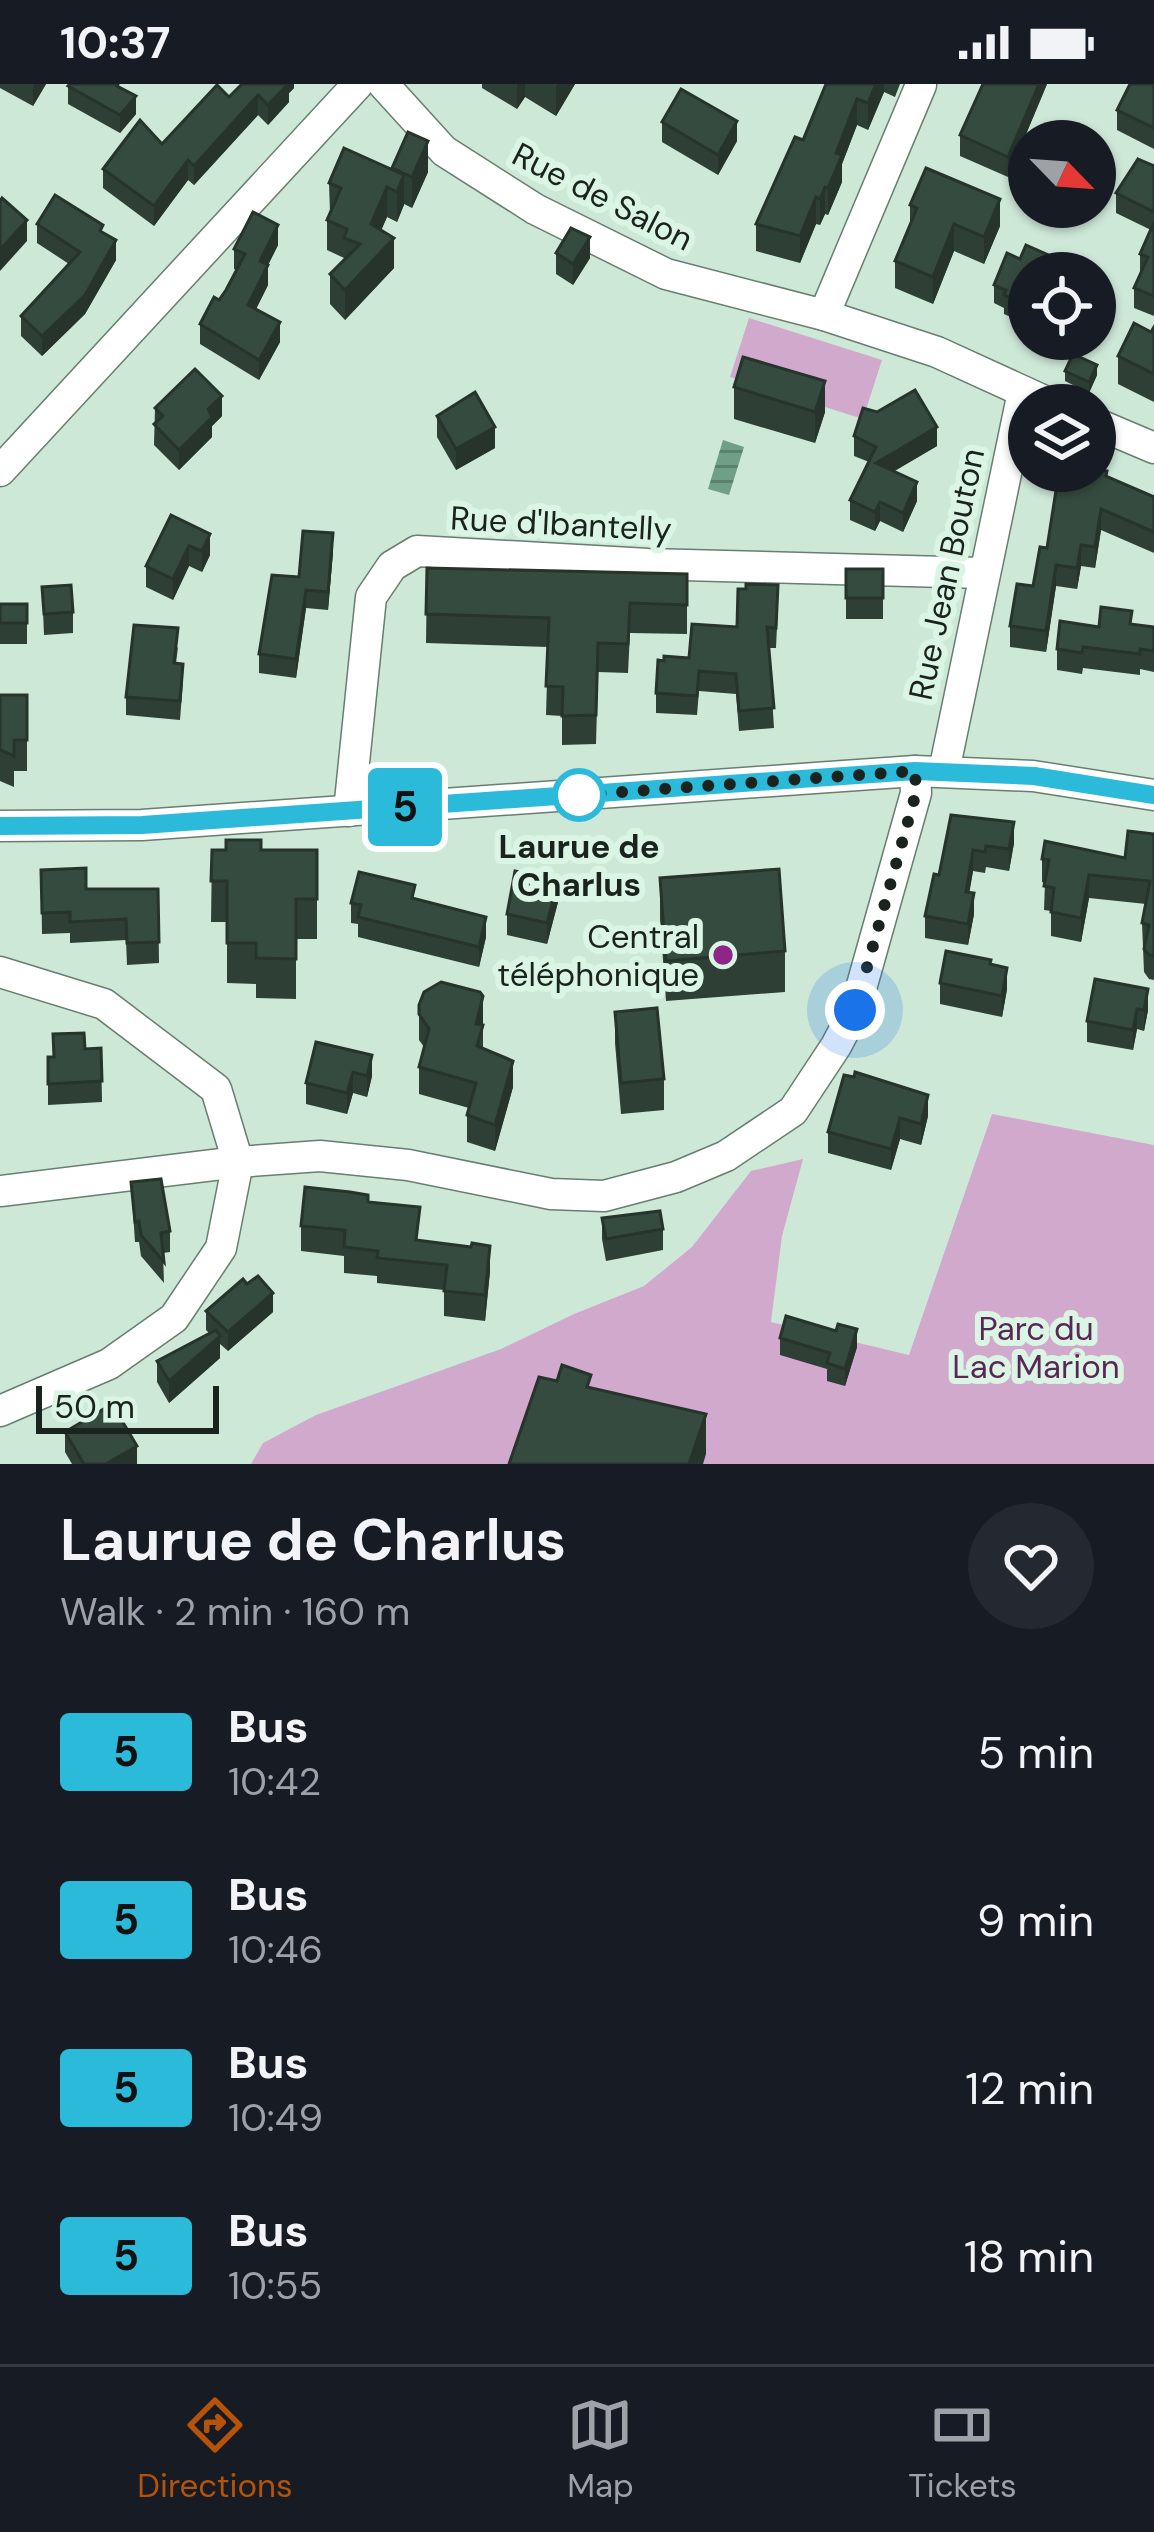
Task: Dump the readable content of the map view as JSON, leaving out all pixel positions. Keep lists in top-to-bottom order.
{
  "streets": {
    "street": ["Rue de Salon", "Rue d'Ibantelly", "Rue Jean Bouton"]
  },
  "crossings": [
    ["Rue d'Ibantelly", "Rue Jean Bouton"]
  ],
  "parks": ["Parc du Lac Marion"],
  "places": ["Laurue de Charlus", "Central téléphonique"],
  "lines": ["bus line 5"],
  "scale_bar": "50 m",
  "north": "bottom right",
  "page": {
    "status": "10:37",
    "on_map": "5",
    "scale": "50 m",
    "heading": ["Laurue de Charlus", "Walk · 2 min · 160 m"],
    "list": [
      {
        "mark": "5",
        "name": "Bus",
        "note": "10:42",
        "value": "5 min"
      },
      {
        "mark": "5",
        "name": "Bus",
        "note": "10:46",
        "value": "9 min"
      },
      {
        "mark": "5",
        "name": "Bus",
        "note": "10:49",
        "value": "12 min"
      },
      {
        "mark": "5",
        "name": "Bus",
        "note": "10:55",
        "value": "18 min"
      }
    ],
    "tabs": ["Directions", "Map", "Tickets"]
  }
}
